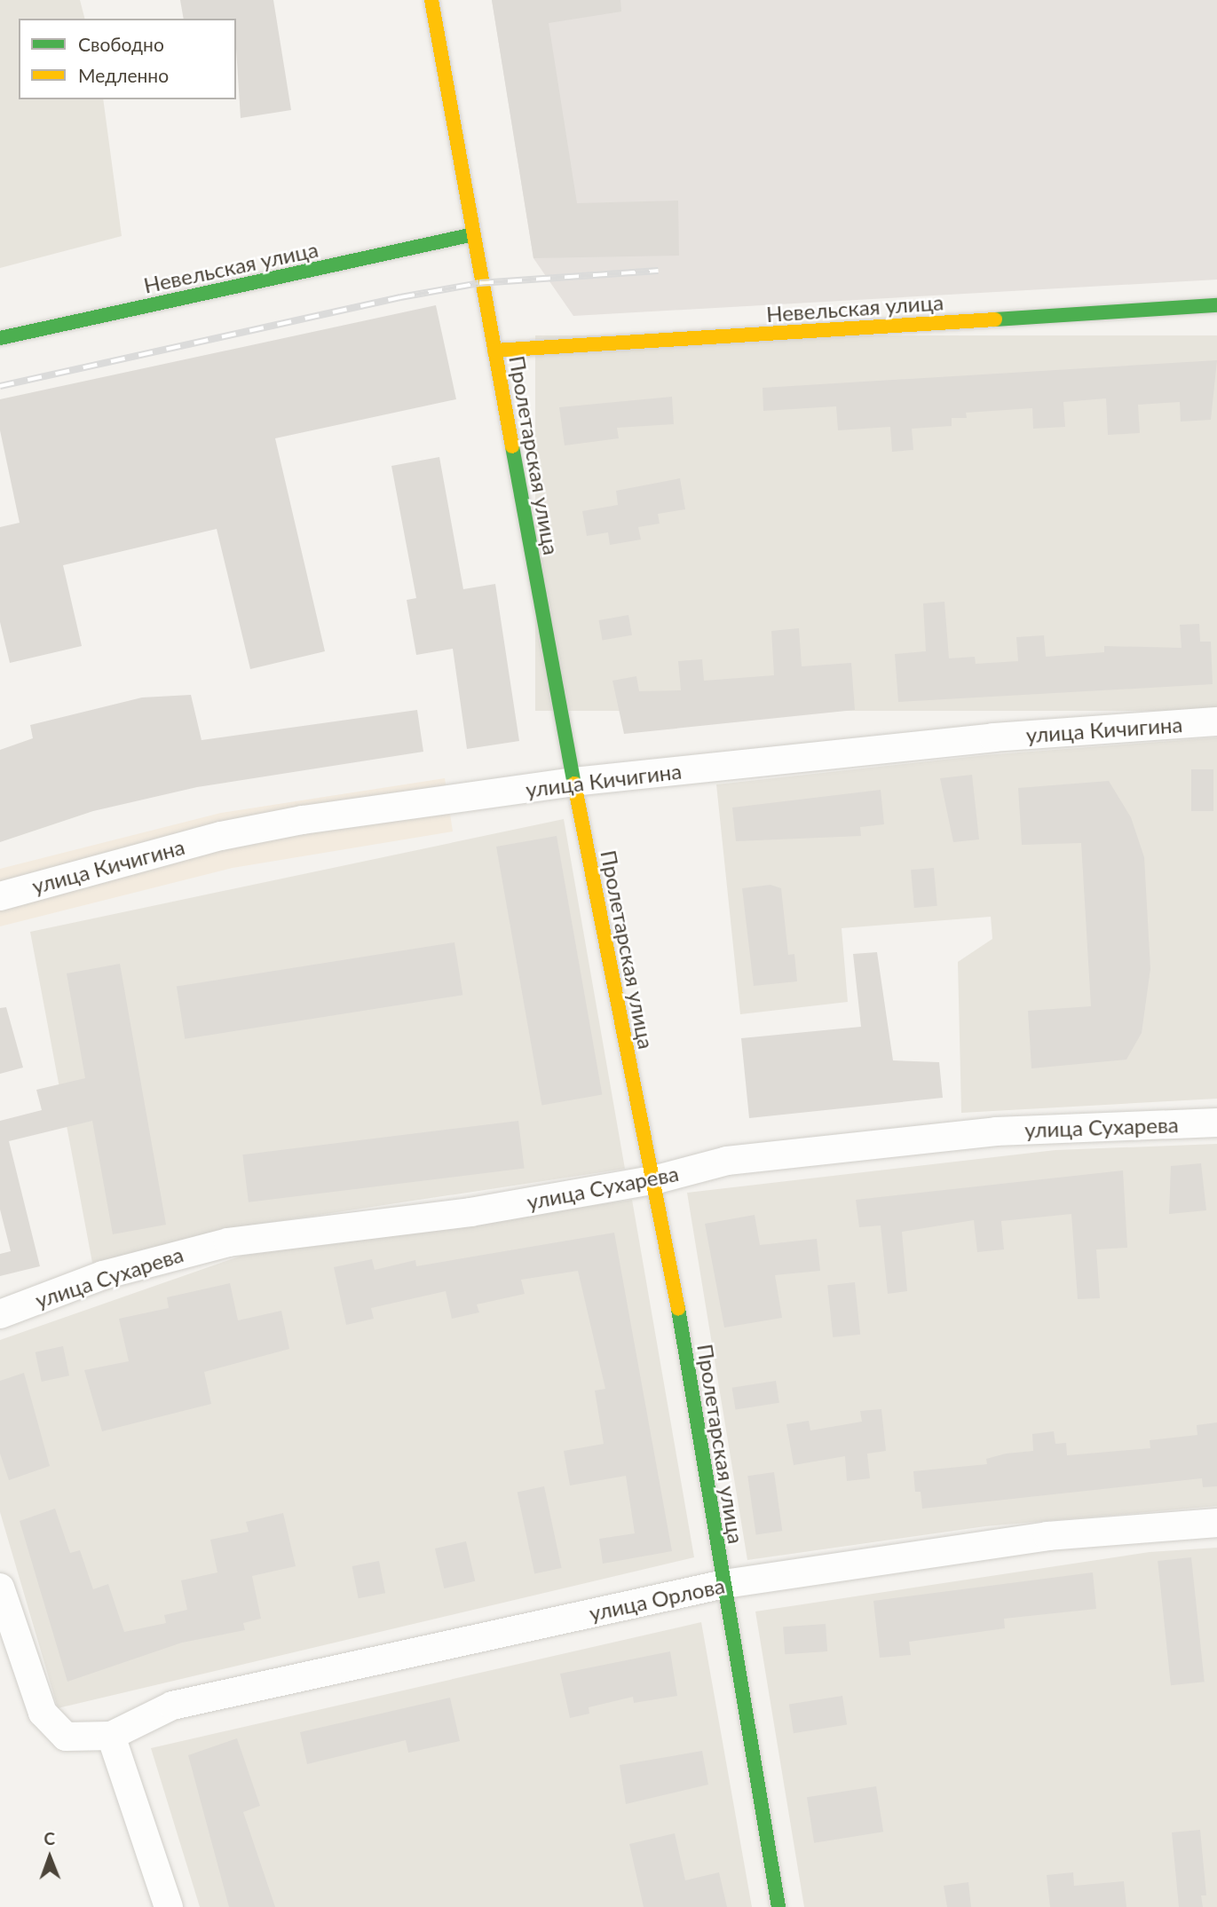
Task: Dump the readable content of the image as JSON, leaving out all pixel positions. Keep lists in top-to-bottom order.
{
  "streets": {
    "main road": ["Невельская улица", "Пролетарская улица"],
    "street": ["улица Кичигина", "улица Сухарева", "улица Орлова"]
  },
  "crossings": [
    ["Невельская улица", "Пролетарская улица"],
    ["Пролетарская улица", "улица Кичигина"],
    ["Пролетарская улица", "улица Сухарева"],
    ["Пролетарская улица", "улица Орлова"]
  ],
  "legend": ["Свободно", "Медленно"],
  "north": "top"
}
